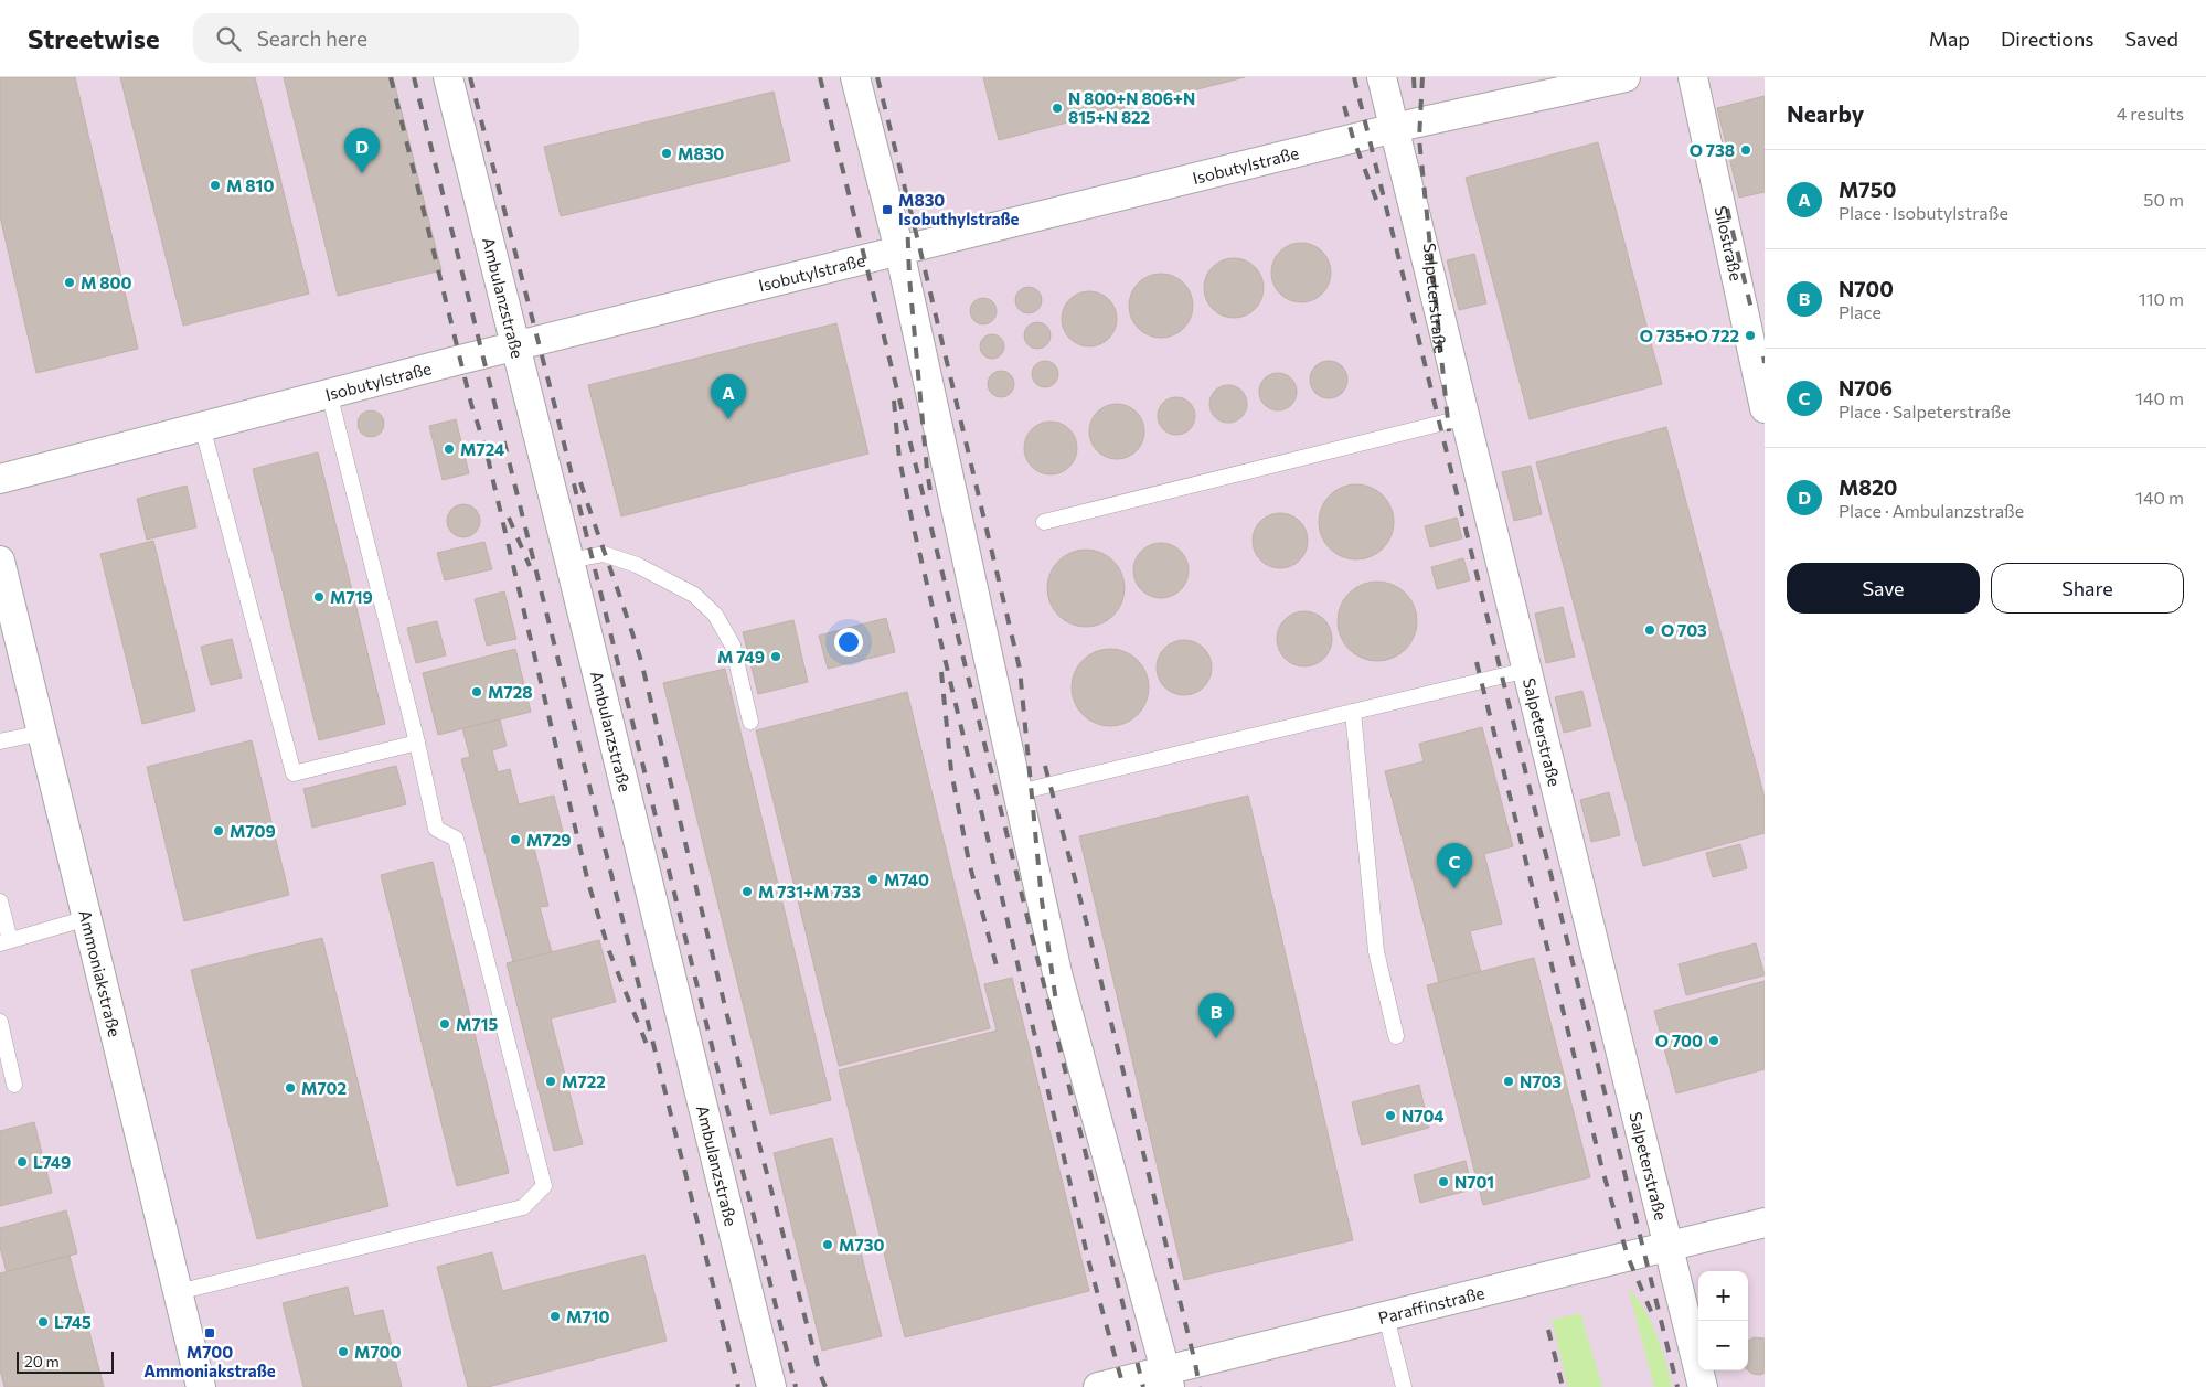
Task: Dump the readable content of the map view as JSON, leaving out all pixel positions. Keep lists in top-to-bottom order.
{
  "streets": {
    "street": [
      "Isobutylstraße",
      "Silostraße",
      "Ambulanzstraße",
      "Salpeterstraße",
      "Ammoniakstraße",
      "Paraffinstraße"
    ]
  },
  "crossings": [
    ["Isobutylstraße", "Ambulanzstraße"],
    ["Isobutylstraße", "Salpeterstraße"],
    ["Salpeterstraße", "Paraffinstraße"]
  ],
  "places": {
    "other": [
      "N 800+N 806+N 815+N 822",
      "O 738",
      "M830",
      "M 810",
      "M 800",
      "O 735+O 722",
      "M724",
      "M719",
      "O 703",
      "M 749",
      "M728",
      "M709",
      "M729",
      "M740",
      "M 731+M 733",
      "M715",
      "O 700",
      "M722",
      "N703",
      "M702",
      "N704",
      "L749",
      "N701",
      "M730",
      "M710",
      "L745",
      "M700"
    ],
    "transit": ["M830 Isobuthylstraße", "M700 Ammoniakstraße"]
  },
  "scale_bar": "20 m",
  "page": {
    "header": "Streetwise",
    "search": "Search here",
    "nav": ["Map", "Directions", "Saved"],
    "heading": ["Nearby", "4 results"],
    "pins": [
      "D",
      "A",
      "C",
      "B"
    ],
    "list": [
      {
        "mark": "A",
        "name": "M750",
        "note": "Place · Isobutylstraße",
        "value": "50 m"
      },
      {
        "mark": "B",
        "name": "N700",
        "note": "Place",
        "value": "110 m"
      },
      {
        "mark": "C",
        "name": "N706",
        "note": "Place · Salpeterstraße",
        "value": "140 m"
      },
      {
        "mark": "D",
        "name": "M820",
        "note": "Place · Ambulanzstraße",
        "value": "140 m"
      }
    ],
    "buttons": ["Save", "Share"],
    "map_buttons": ["+", "−"],
    "scale": "20 m"
  }
}
